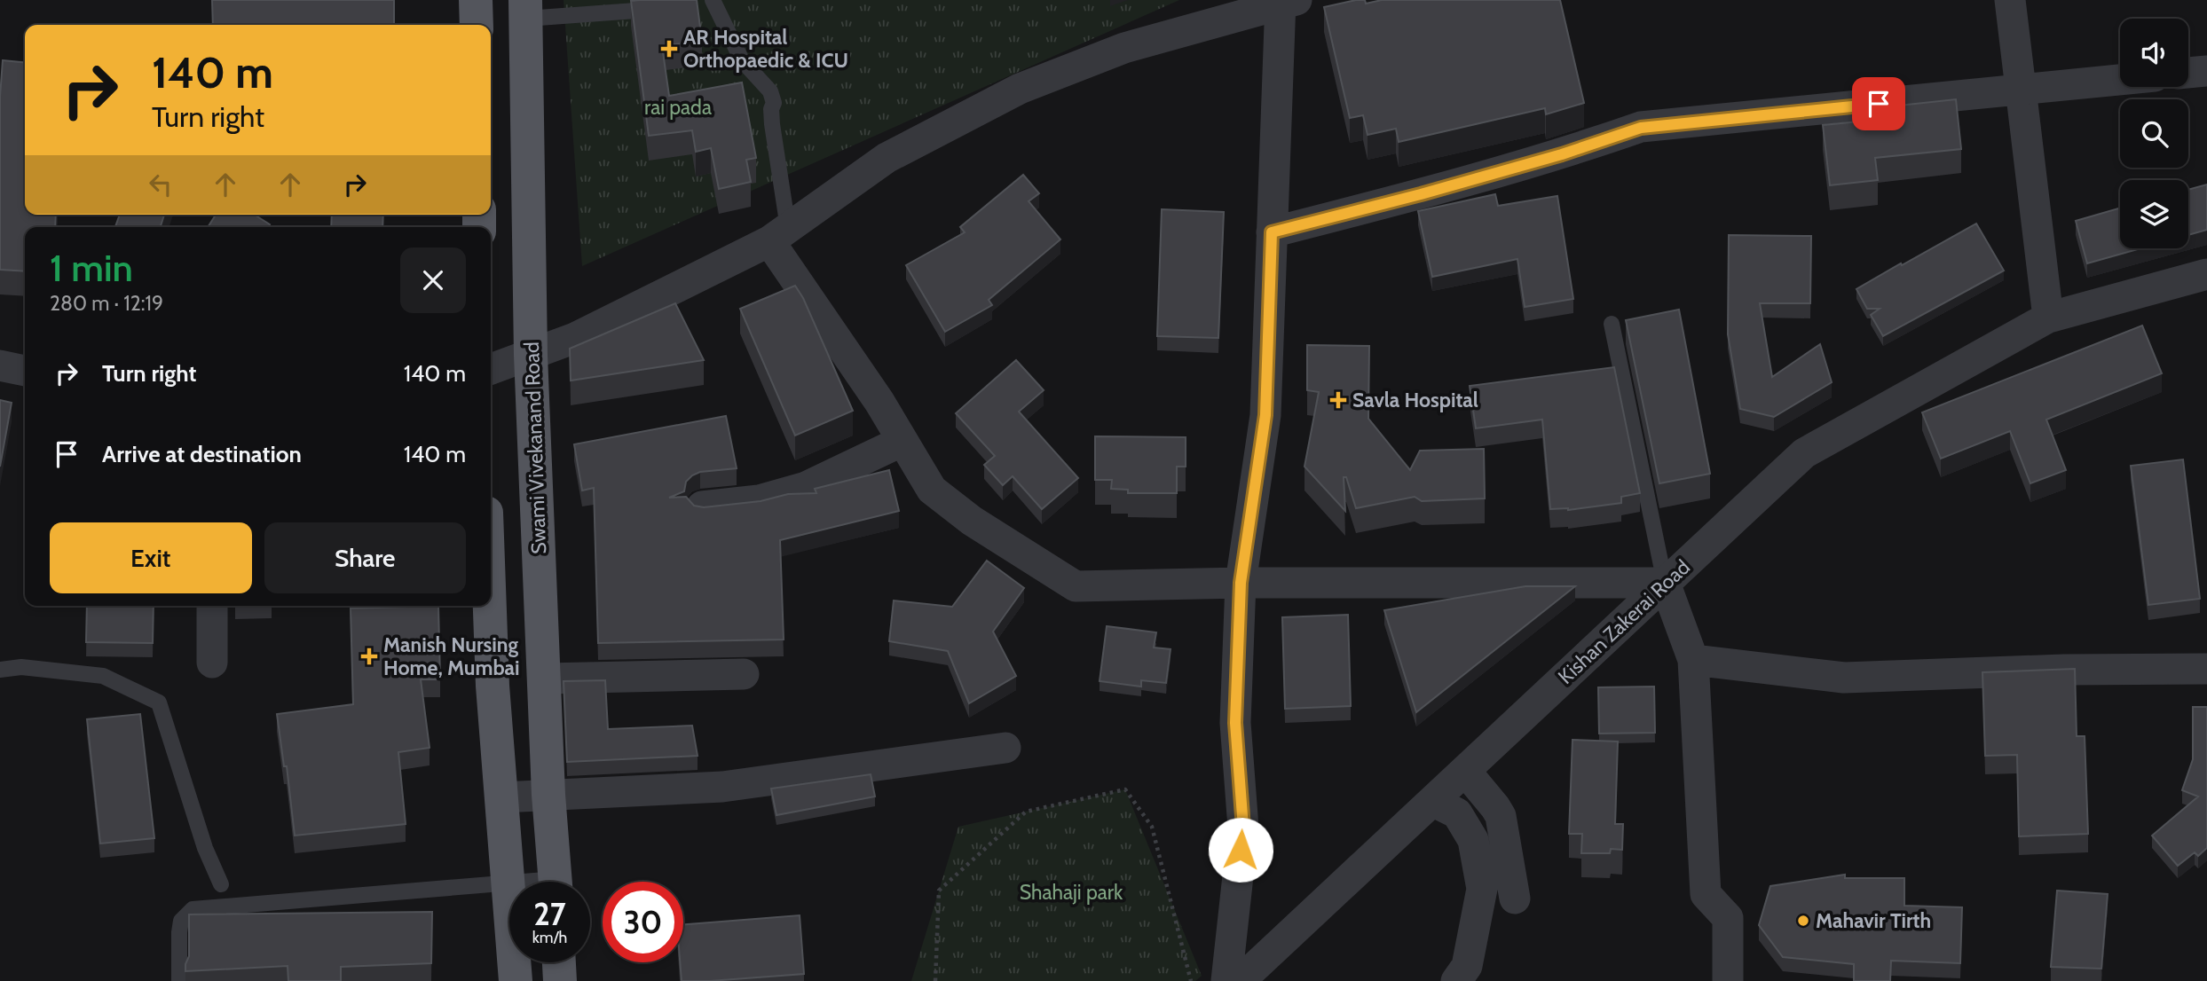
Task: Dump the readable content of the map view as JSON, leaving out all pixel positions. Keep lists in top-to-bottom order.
{
  "streets": {
    "main road": ["Swami Vivekanand Road"],
    "street": ["Kishan Zakerai Road"]
  },
  "parks": ["rai pada", "Shahaji park"],
  "places": {
    "health": ["AR Hospital Orthopaedic & ICU", "Savla Hospital", "Manish Nursing Home, Mumbai"],
    "other": ["Mahavir Tirth"]
  },
  "page": {
    "turn": ["140 m", "Turn right"],
    "heading": ["1 min", "280 m · 12:19"],
    "list": [
      {
        "name": "Turn right",
        "value": "140 m"
      },
      {
        "name": "Arrive at destination",
        "value": "140 m"
      }
    ],
    "buttons": ["Exit", "Share"],
    "speed": "27 km/h",
    "limit": "30"
  }
}
